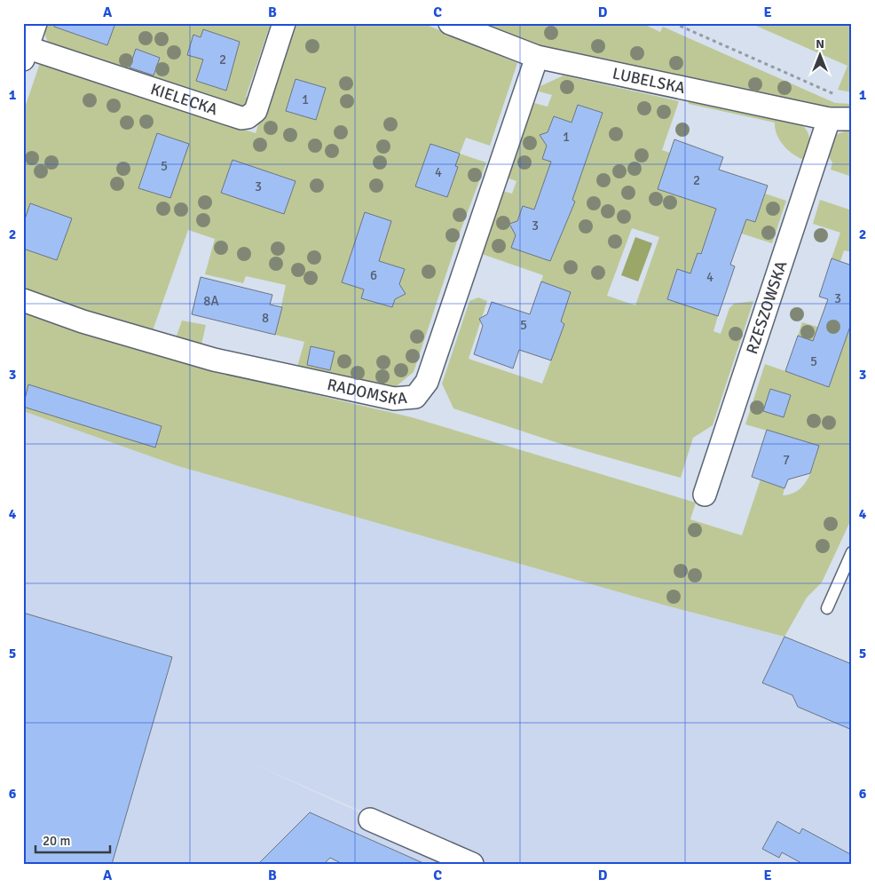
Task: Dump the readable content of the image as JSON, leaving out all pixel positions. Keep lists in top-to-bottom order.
{
  "streets": {
    "street": [
      "LUBELSKA",
      "KIELECKA",
      "RZESZOWSKA",
      "RADOMSKA"
    ]
  },
  "crossings": [
    ["LUBELSKA", "RZESZOWSKA"],
    ["LUBELSKA", "RADOMSKA"]
  ],
  "house_numbers": [
    "2",
    "1",
    "1",
    "5",
    "4",
    "2",
    "3",
    "3",
    "6",
    "4",
    "3",
    "8A",
    "8",
    "5",
    "5",
    "7"
  ],
  "scale_bar": "20 m",
  "north": "top",
  "grid": {
    "columns": [
      "A",
      "B",
      "C",
      "D",
      "E"
    ],
    "rows": [
      "1",
      "2",
      "3",
      "4",
      "5",
      "6"
    ]
  }
}
